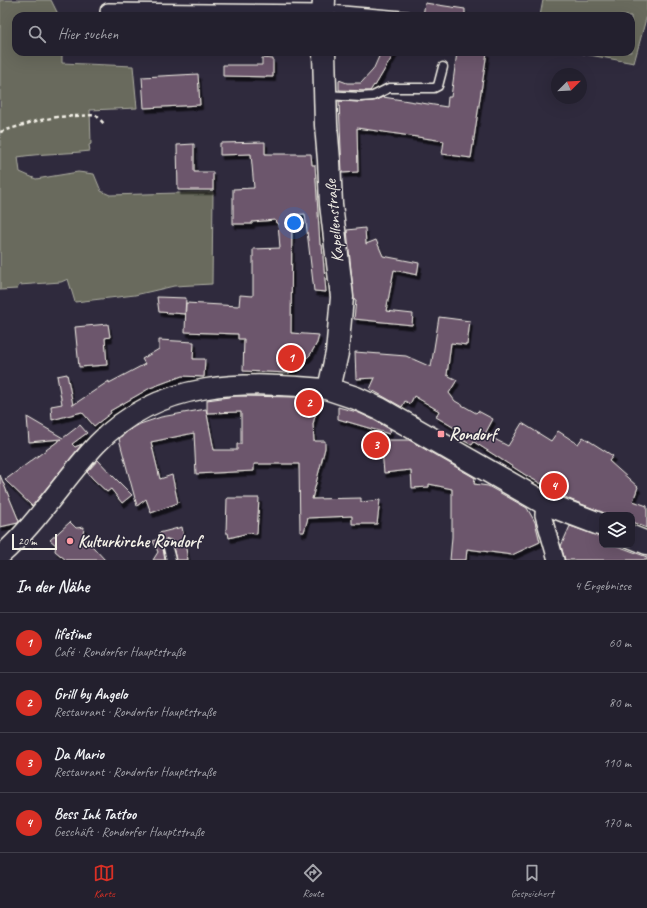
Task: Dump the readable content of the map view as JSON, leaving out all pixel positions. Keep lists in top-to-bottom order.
{
  "streets": {
    "main road": ["Kapellenstraße"]
  },
  "places": {
    "transit": ["Rondorf"],
    "other": ["Kulturkirche Rondorf"]
  },
  "scale_bar": "20 m",
  "north": "top right",
  "page": {
    "search": "Hier suchen",
    "pins": [
      "1",
      "2",
      "3",
      "4"
    ],
    "scale": "20 m",
    "heading": ["In der Nähe", "4 Ergebnisse"],
    "list": [
      {
        "mark": "1",
        "name": "lifetime",
        "note": "Café · Rondorfer Hauptstraße",
        "value": "60 m"
      },
      {
        "mark": "2",
        "name": "Grill by Angelo",
        "note": "Restaurant · Rondorfer Hauptstraße",
        "value": "80 m"
      },
      {
        "mark": "3",
        "name": "Da Mario",
        "note": "Restaurant · Rondorfer Hauptstraße",
        "value": "110 m"
      },
      {
        "mark": "4",
        "name": "Bess Ink Tattoo",
        "note": "Geschäft · Rondorfer Hauptstraße",
        "value": "170 m"
      }
    ],
    "nav": ["Karte", "Route", "Gespeichert"]
  }
}
